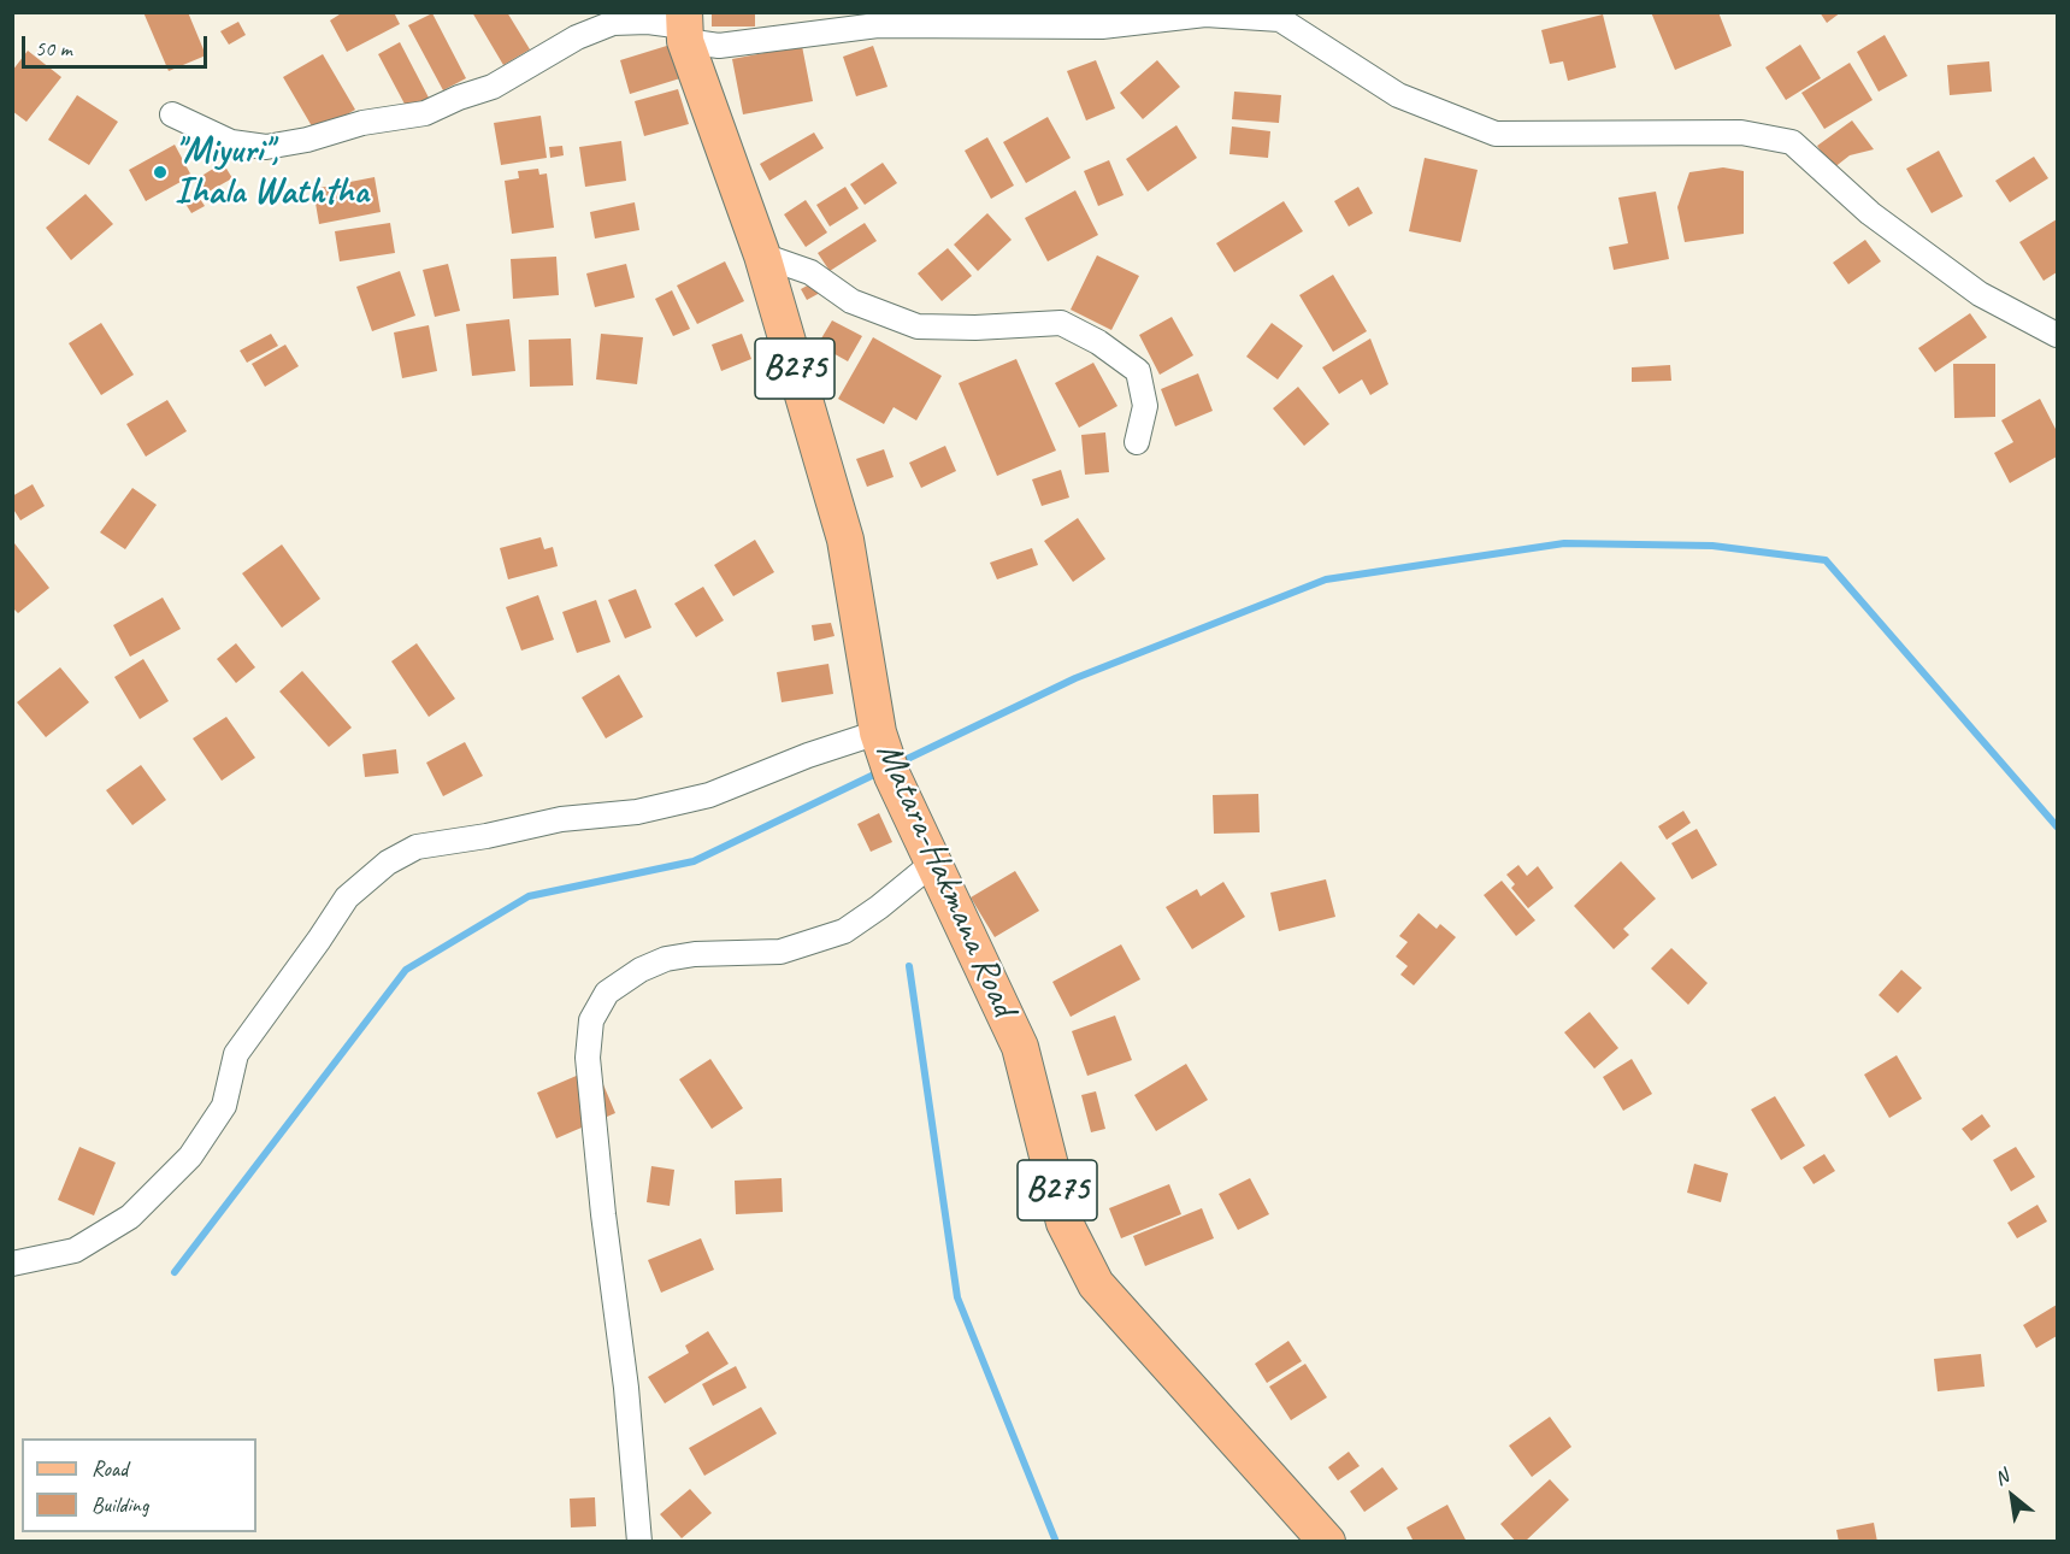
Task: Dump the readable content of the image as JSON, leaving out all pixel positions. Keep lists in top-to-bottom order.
{
  "streets": {
    "main road": ["B275", "Matara-Hakmana Road"]
  },
  "places": ["\"Miyuri\", Ihala Waththa"],
  "legend": ["Road", "Building"],
  "scale_bar": "50 m",
  "north": "top left"
}
